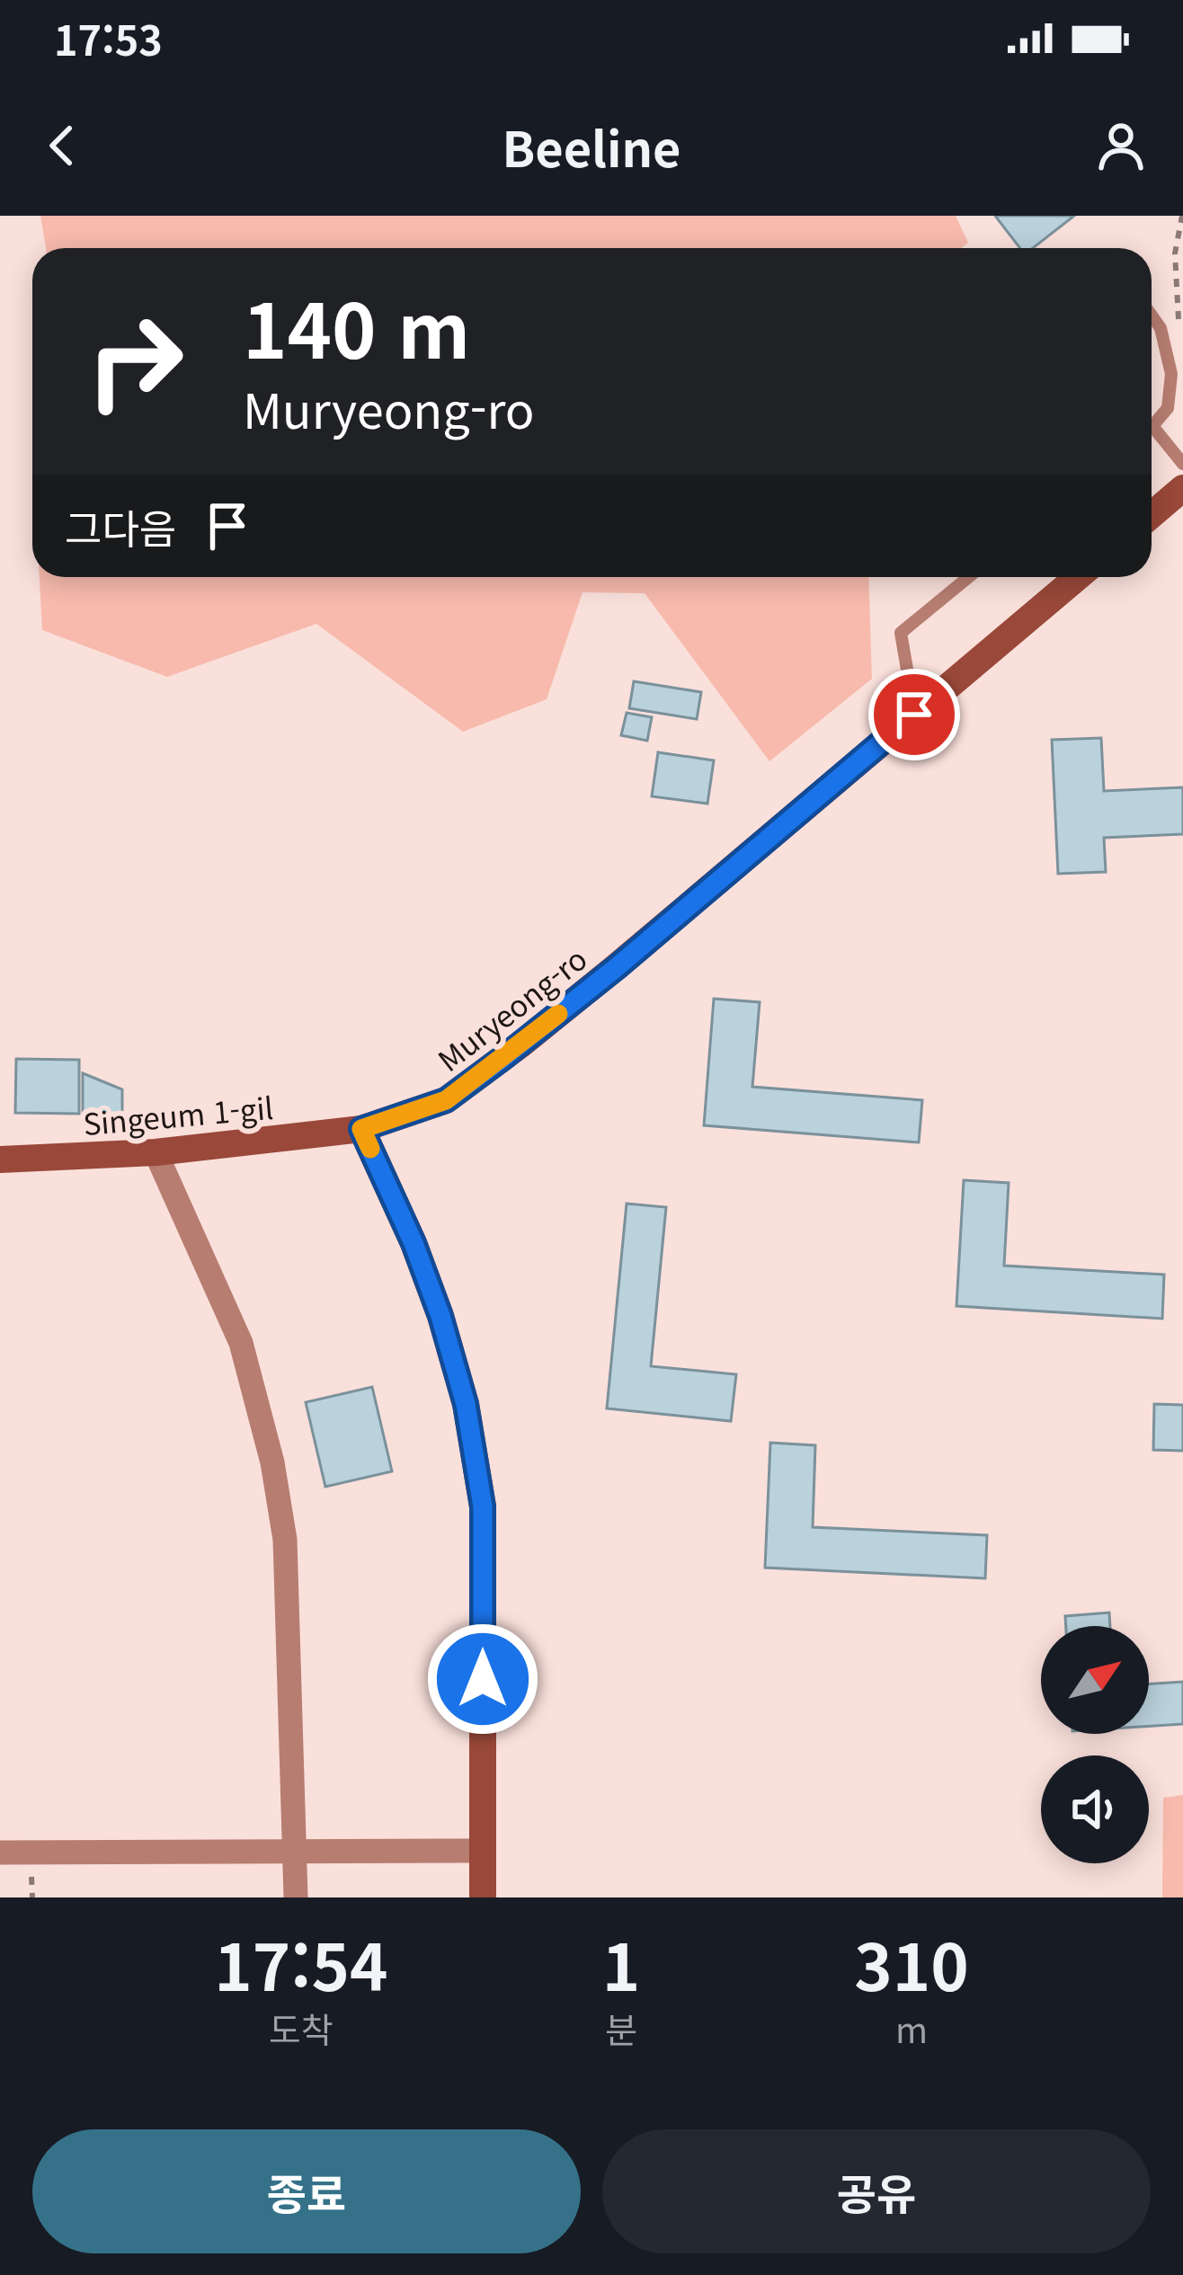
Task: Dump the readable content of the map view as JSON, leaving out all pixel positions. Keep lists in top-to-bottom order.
{
  "streets": {
    "street": ["Muryeong-ro", "Singeum 1-gil"]
  },
  "crossings": [
    ["Muryeong-ro", "Singeum 1-gil"]
  ],
  "north": "top right",
  "page": {
    "status": "17:53",
    "header": "Beeline",
    "turn": ["140 m", "Muryeong-ro"],
    "then": "그다음",
    "eta": [
      "17:54",
      "도착",
      "1",
      "분",
      "310",
      "m"
    ],
    "buttons": ["종료", "공유"]
  }
}
